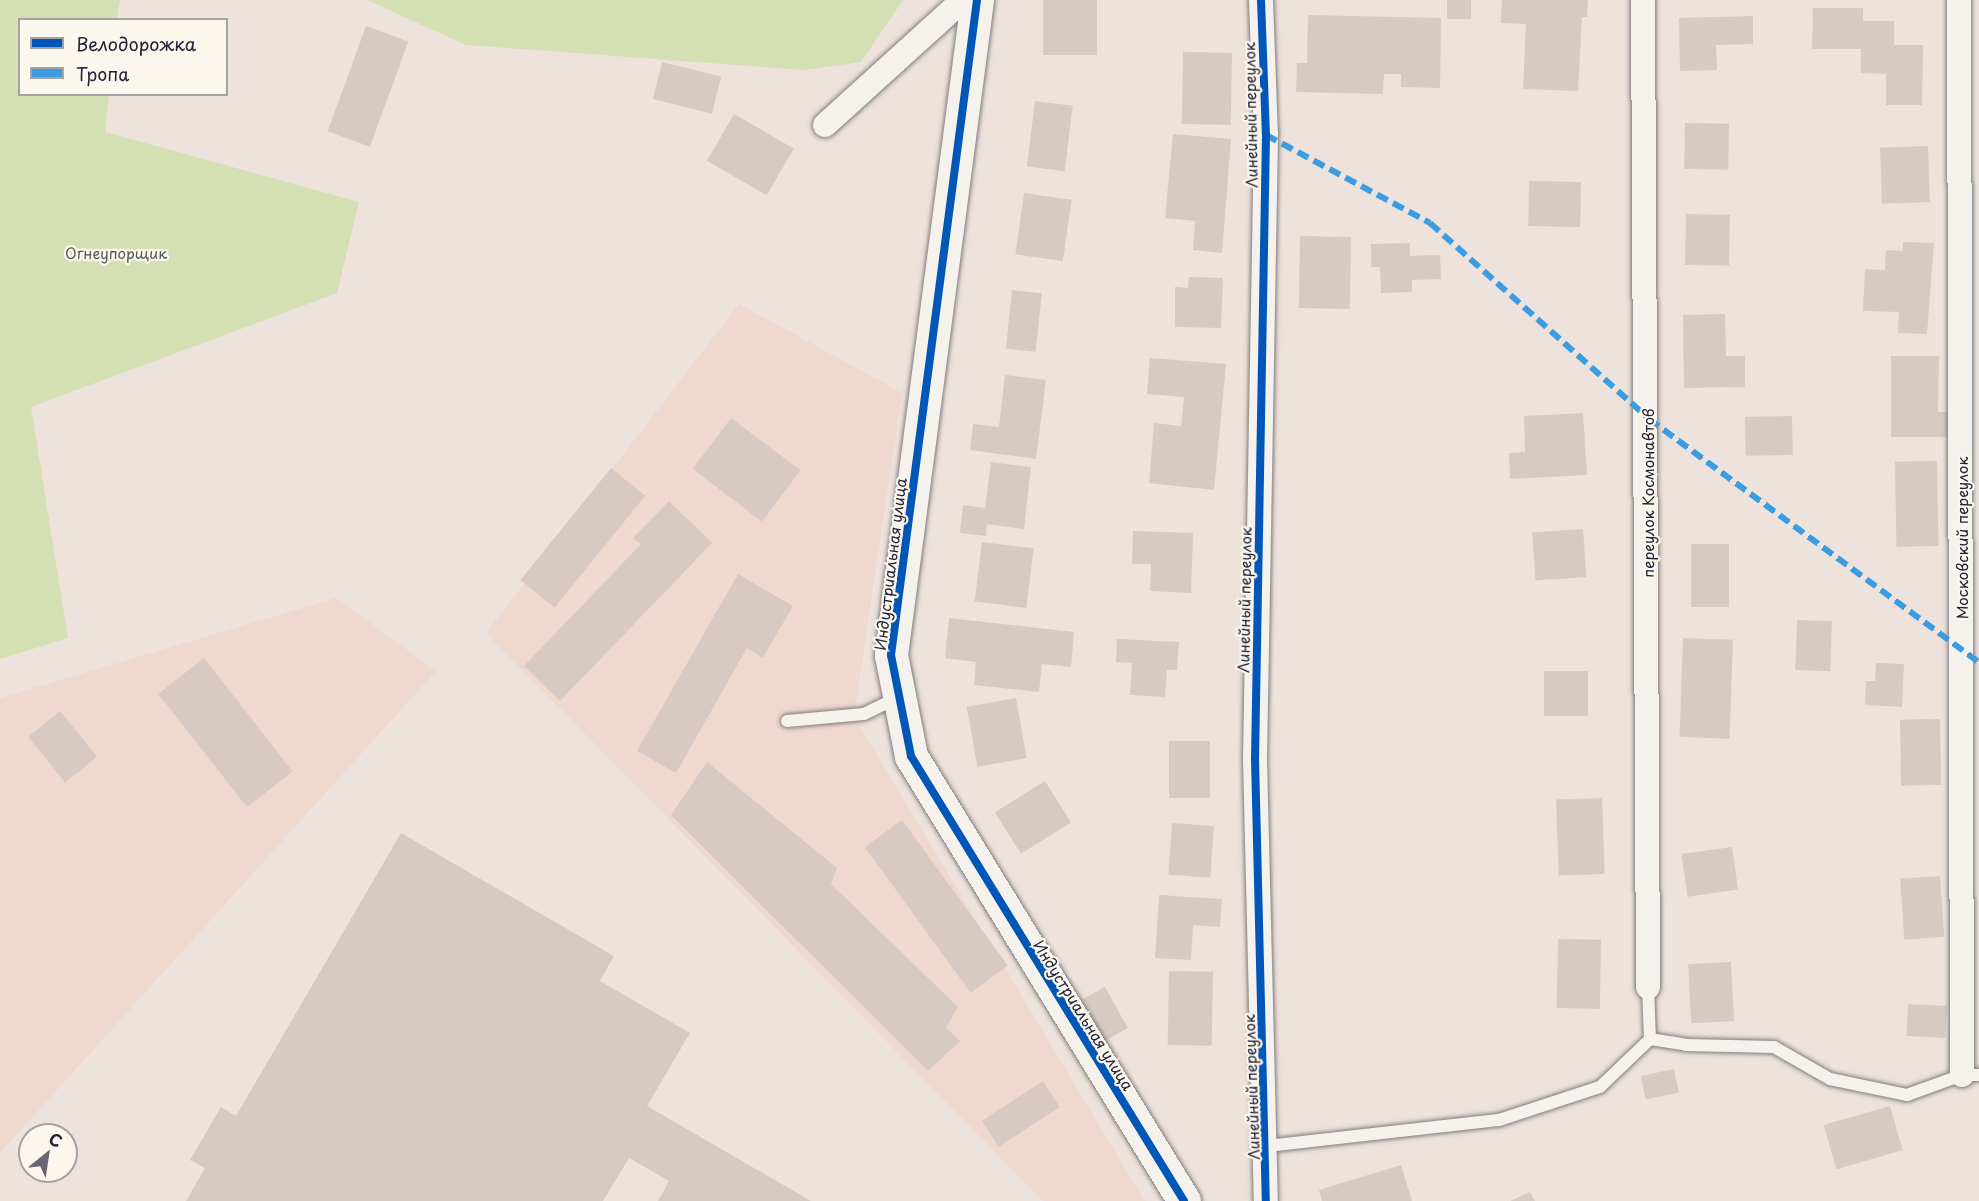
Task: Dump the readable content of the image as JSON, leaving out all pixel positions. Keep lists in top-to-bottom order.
{
  "streets": {
    "street": [
      "Линейный переулок",
      "переулок Космонавтов",
      "Московский переулок",
      "Индустриальная улица"
    ]
  },
  "parks": ["Огнеупорщик"],
  "legend": ["Велодорожка", "Тропа"],
  "north": "top right"
}
